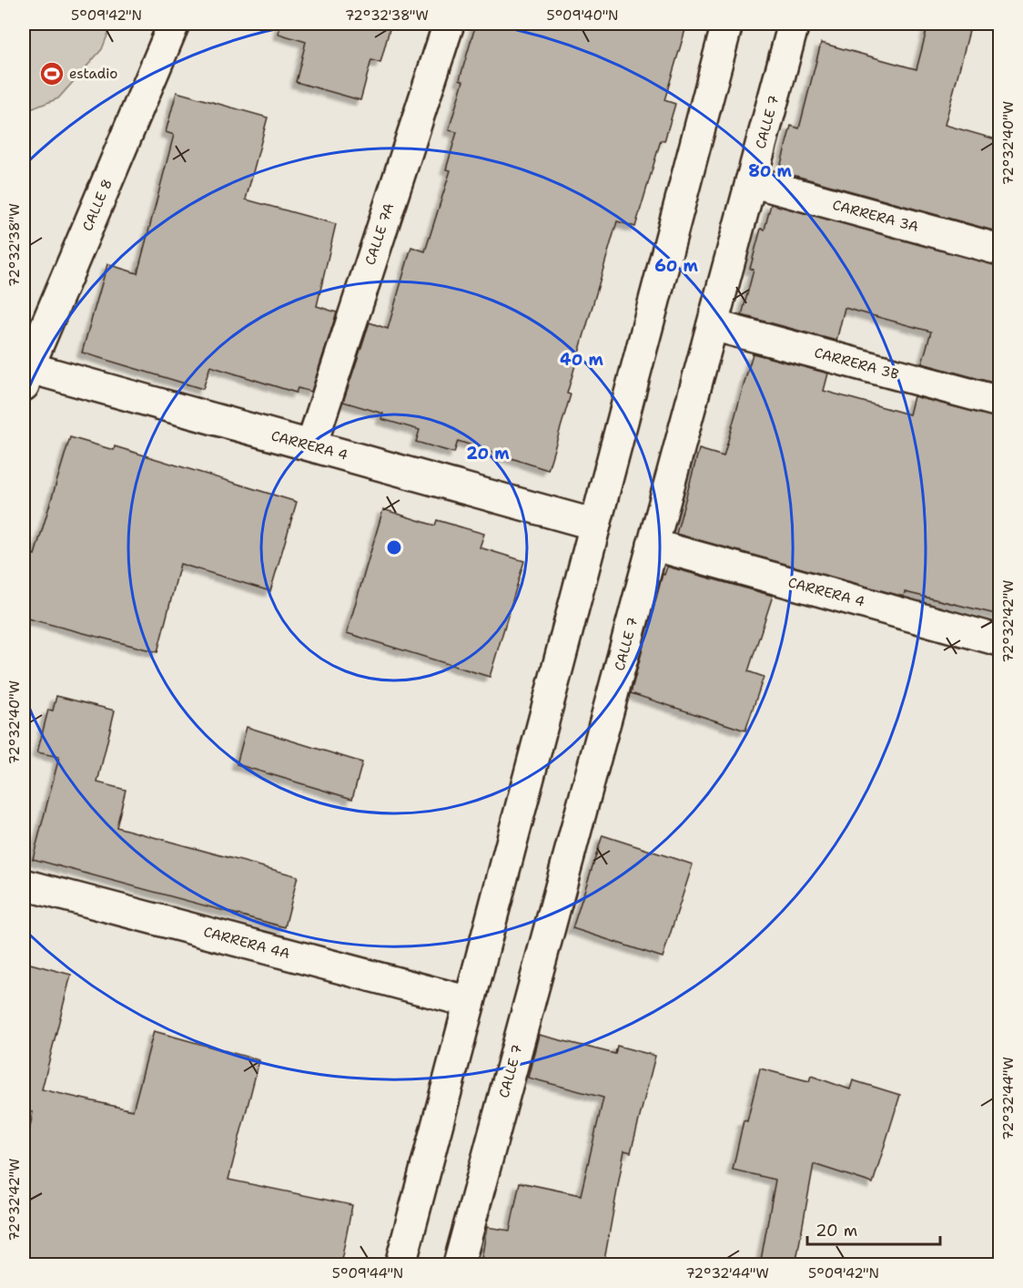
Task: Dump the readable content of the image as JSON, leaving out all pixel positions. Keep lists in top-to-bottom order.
{
  "streets": {
    "street": [
      "CALLE 7",
      "CALLE 8",
      "CARRERA 3A",
      "CALLE 7A",
      "CARRERA 3B",
      "CARRERA 4",
      "CARRERA 4A"
    ]
  },
  "crossings": [
    ["CALLE 7", "CARRERA 3A"],
    ["CALLE 7", "CARRERA 3B"],
    ["CALLE 7", "CARRERA 4"],
    ["CALLE 8", "CARRERA 4"],
    ["CALLE 7A", "CARRERA 4"]
  ],
  "places": {
    "sports": ["estadio"]
  },
  "scale_bar": "20 m",
  "coordinates": [
    "5°09'42\"N",
    "72°32'38\"W",
    "5°09'40\"N",
    "72°32'40\"W",
    "72°32'42\"W",
    "72°32'44\"W",
    "5°09'44\"N"
  ],
  "rings": [
    "80 m",
    "60 m",
    "40 m",
    "20 m"
  ]
}
